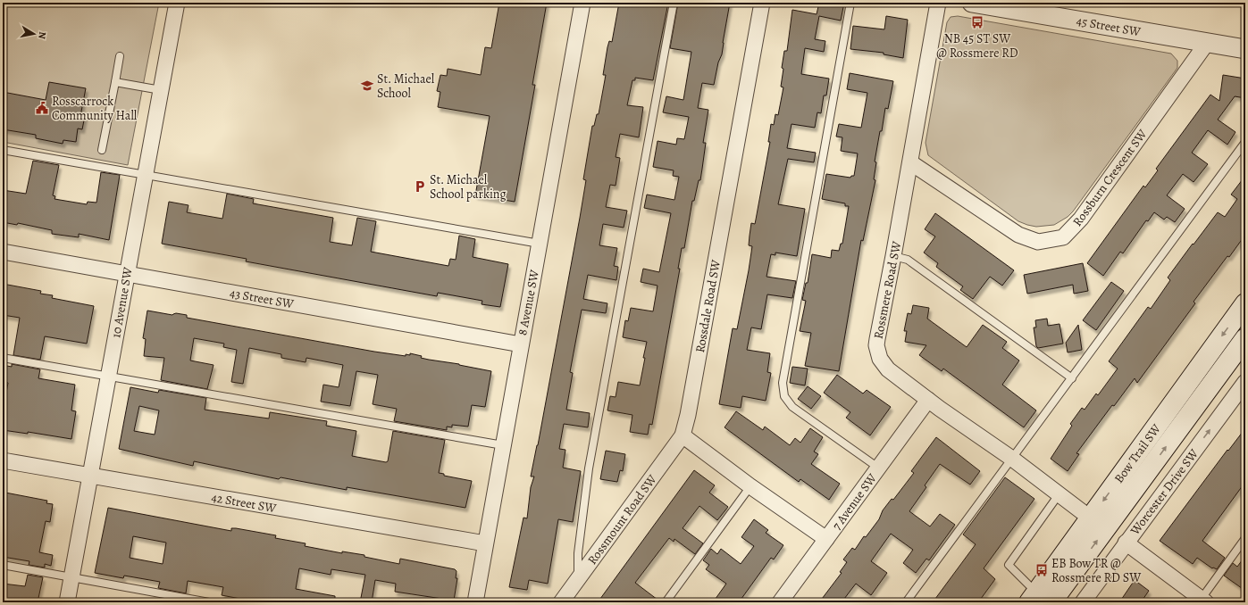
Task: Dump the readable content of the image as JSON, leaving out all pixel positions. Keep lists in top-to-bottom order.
{
  "streets": {
    "main road": ["Bow Trail SW"],
    "street": [
      "45 Street SW",
      "Rossburn Crescent SW",
      "Rossmere Road SW",
      "43 Street SW",
      "10 Avenue SW",
      "8 Avenue SW",
      "Rossdale Road SW",
      "Worcester Drive SW",
      "7 Avenue SW",
      "42 Street SW",
      "Rossmount Road SW"
    ]
  },
  "crossings": [
    ["45 Street SW", "Rossburn Crescent SW"],
    ["Rossburn Crescent SW", "Rossmere Road SW"],
    ["Rossmere Road SW", "Bow Trail SW"],
    ["Rossmere Road SW", "7 Avenue SW"],
    ["43 Street SW", "10 Avenue SW"],
    ["43 Street SW", "8 Avenue SW"],
    ["10 Avenue SW", "42 Street SW"],
    ["8 Avenue SW", "42 Street SW"],
    ["Rossdale Road SW", "Rossmount Road SW"]
  ],
  "one_way": ["Worcester Drive SW"],
  "places": {
    "bus stop": ["NB 45 ST SW @ Rossmere RD", "EB Bow TR @ Rossmere RD SW"],
    "school or university": ["St. Michael School"],
    "public building": ["Rosscarrock Community Hall"],
    "parking": ["St. Michael School parking"]
  },
  "north": "right"
}
